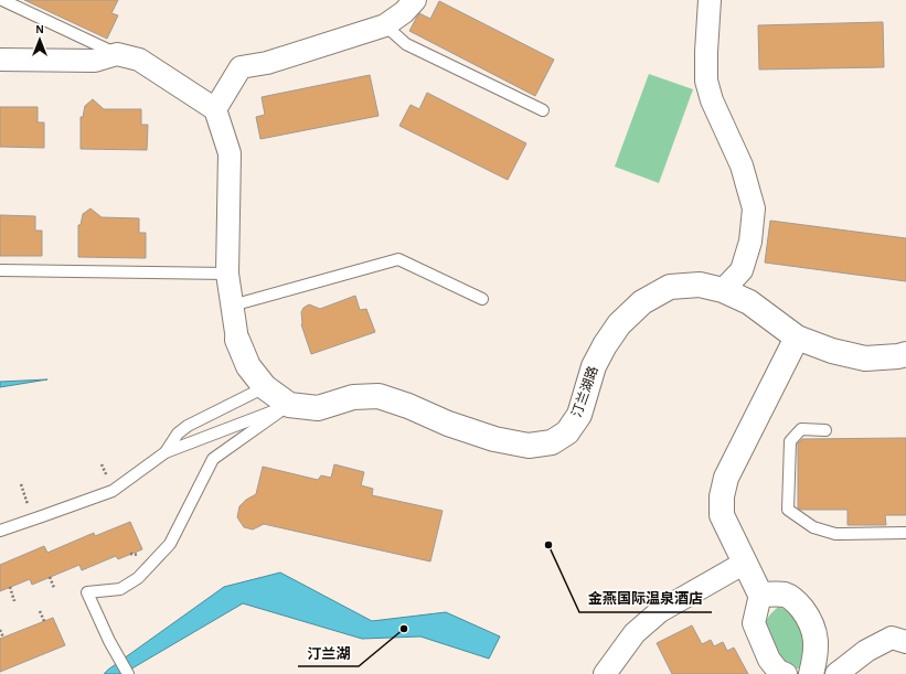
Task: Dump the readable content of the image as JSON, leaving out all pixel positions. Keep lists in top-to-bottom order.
{
  "streets": {
    "street": ["汀兰湖路"]
  },
  "places": ["金燕国际温泉酒店", "汀兰湖"],
  "north": "top"
}
